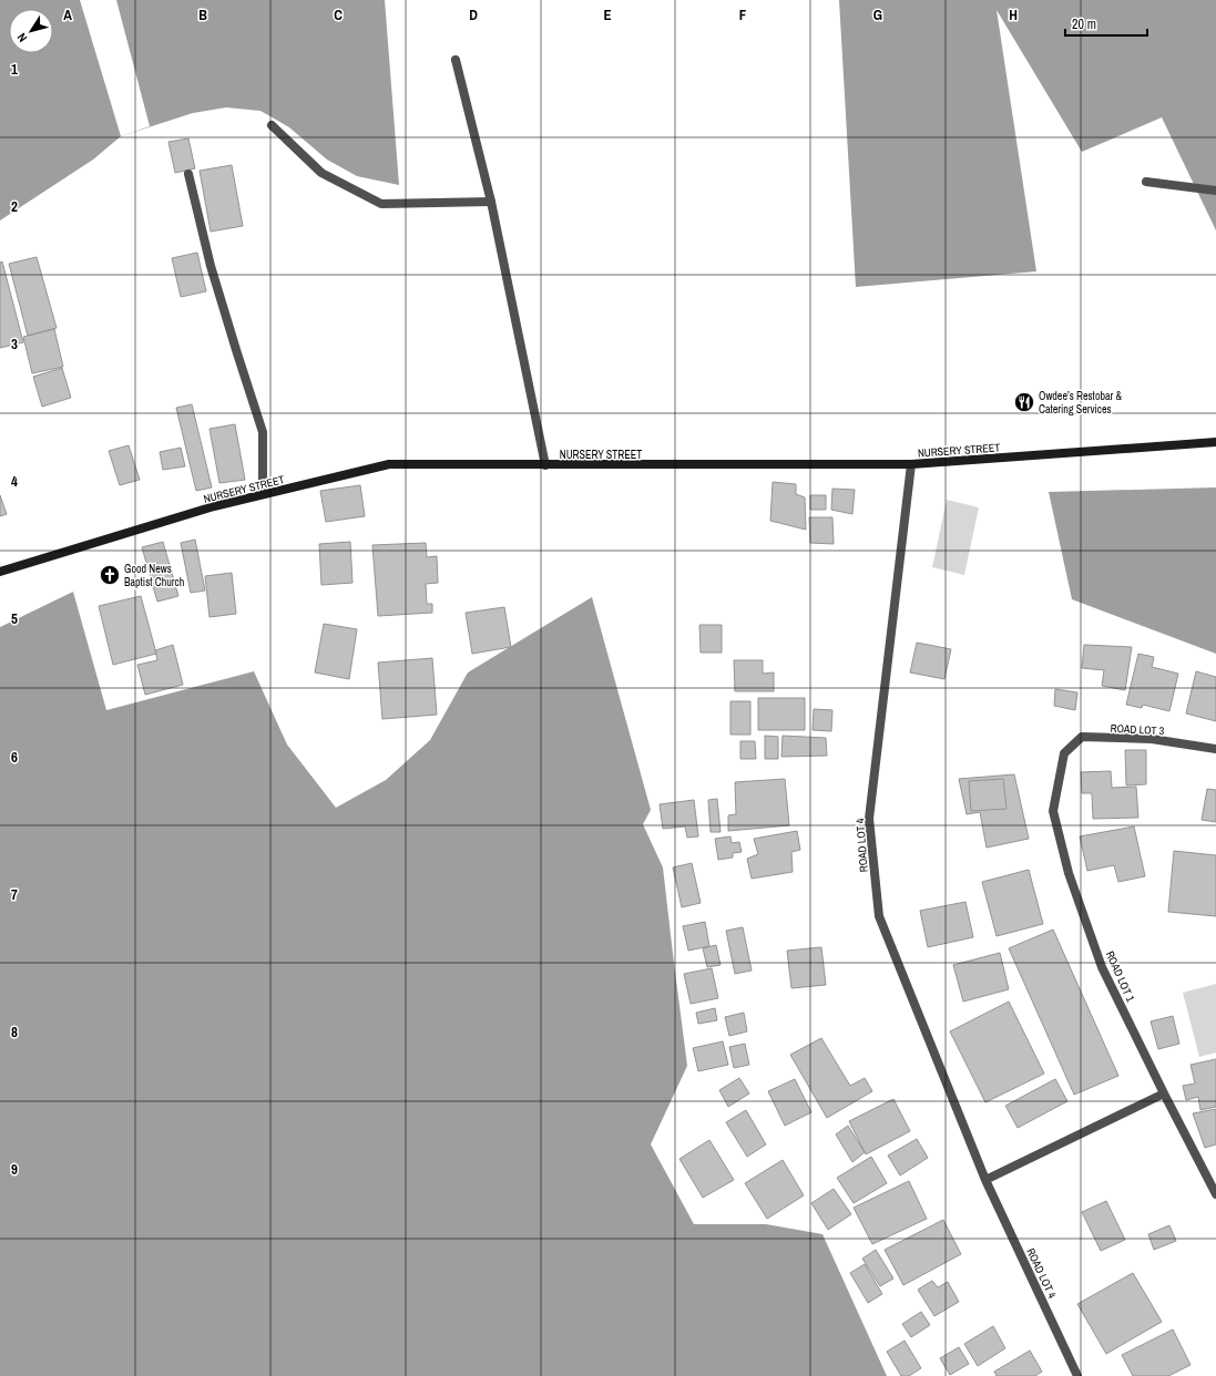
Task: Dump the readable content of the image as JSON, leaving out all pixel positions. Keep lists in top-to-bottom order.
{
  "streets": {
    "main road": ["NURSERY STREET"],
    "street": ["ROAD LOT 3", "ROAD LOT 4", "ROAD LOT 1"]
  },
  "crossings": [
    ["NURSERY STREET", "ROAD LOT 4"],
    ["ROAD LOT 3", "ROAD LOT 1"]
  ],
  "places": {
    "restaurant": ["Owdee’s Restobar & Catering Services"],
    "church": ["Good News Baptist Church"]
  },
  "scale_bar": "20 m",
  "north": "bottom left",
  "grid": {
    "columns": [
      "A",
      "B",
      "C",
      "D",
      "E",
      "F",
      "G",
      "H"
    ],
    "rows": [
      "1",
      "2",
      "3",
      "4",
      "5",
      "6",
      "7",
      "8",
      "9"
    ]
  }
}
